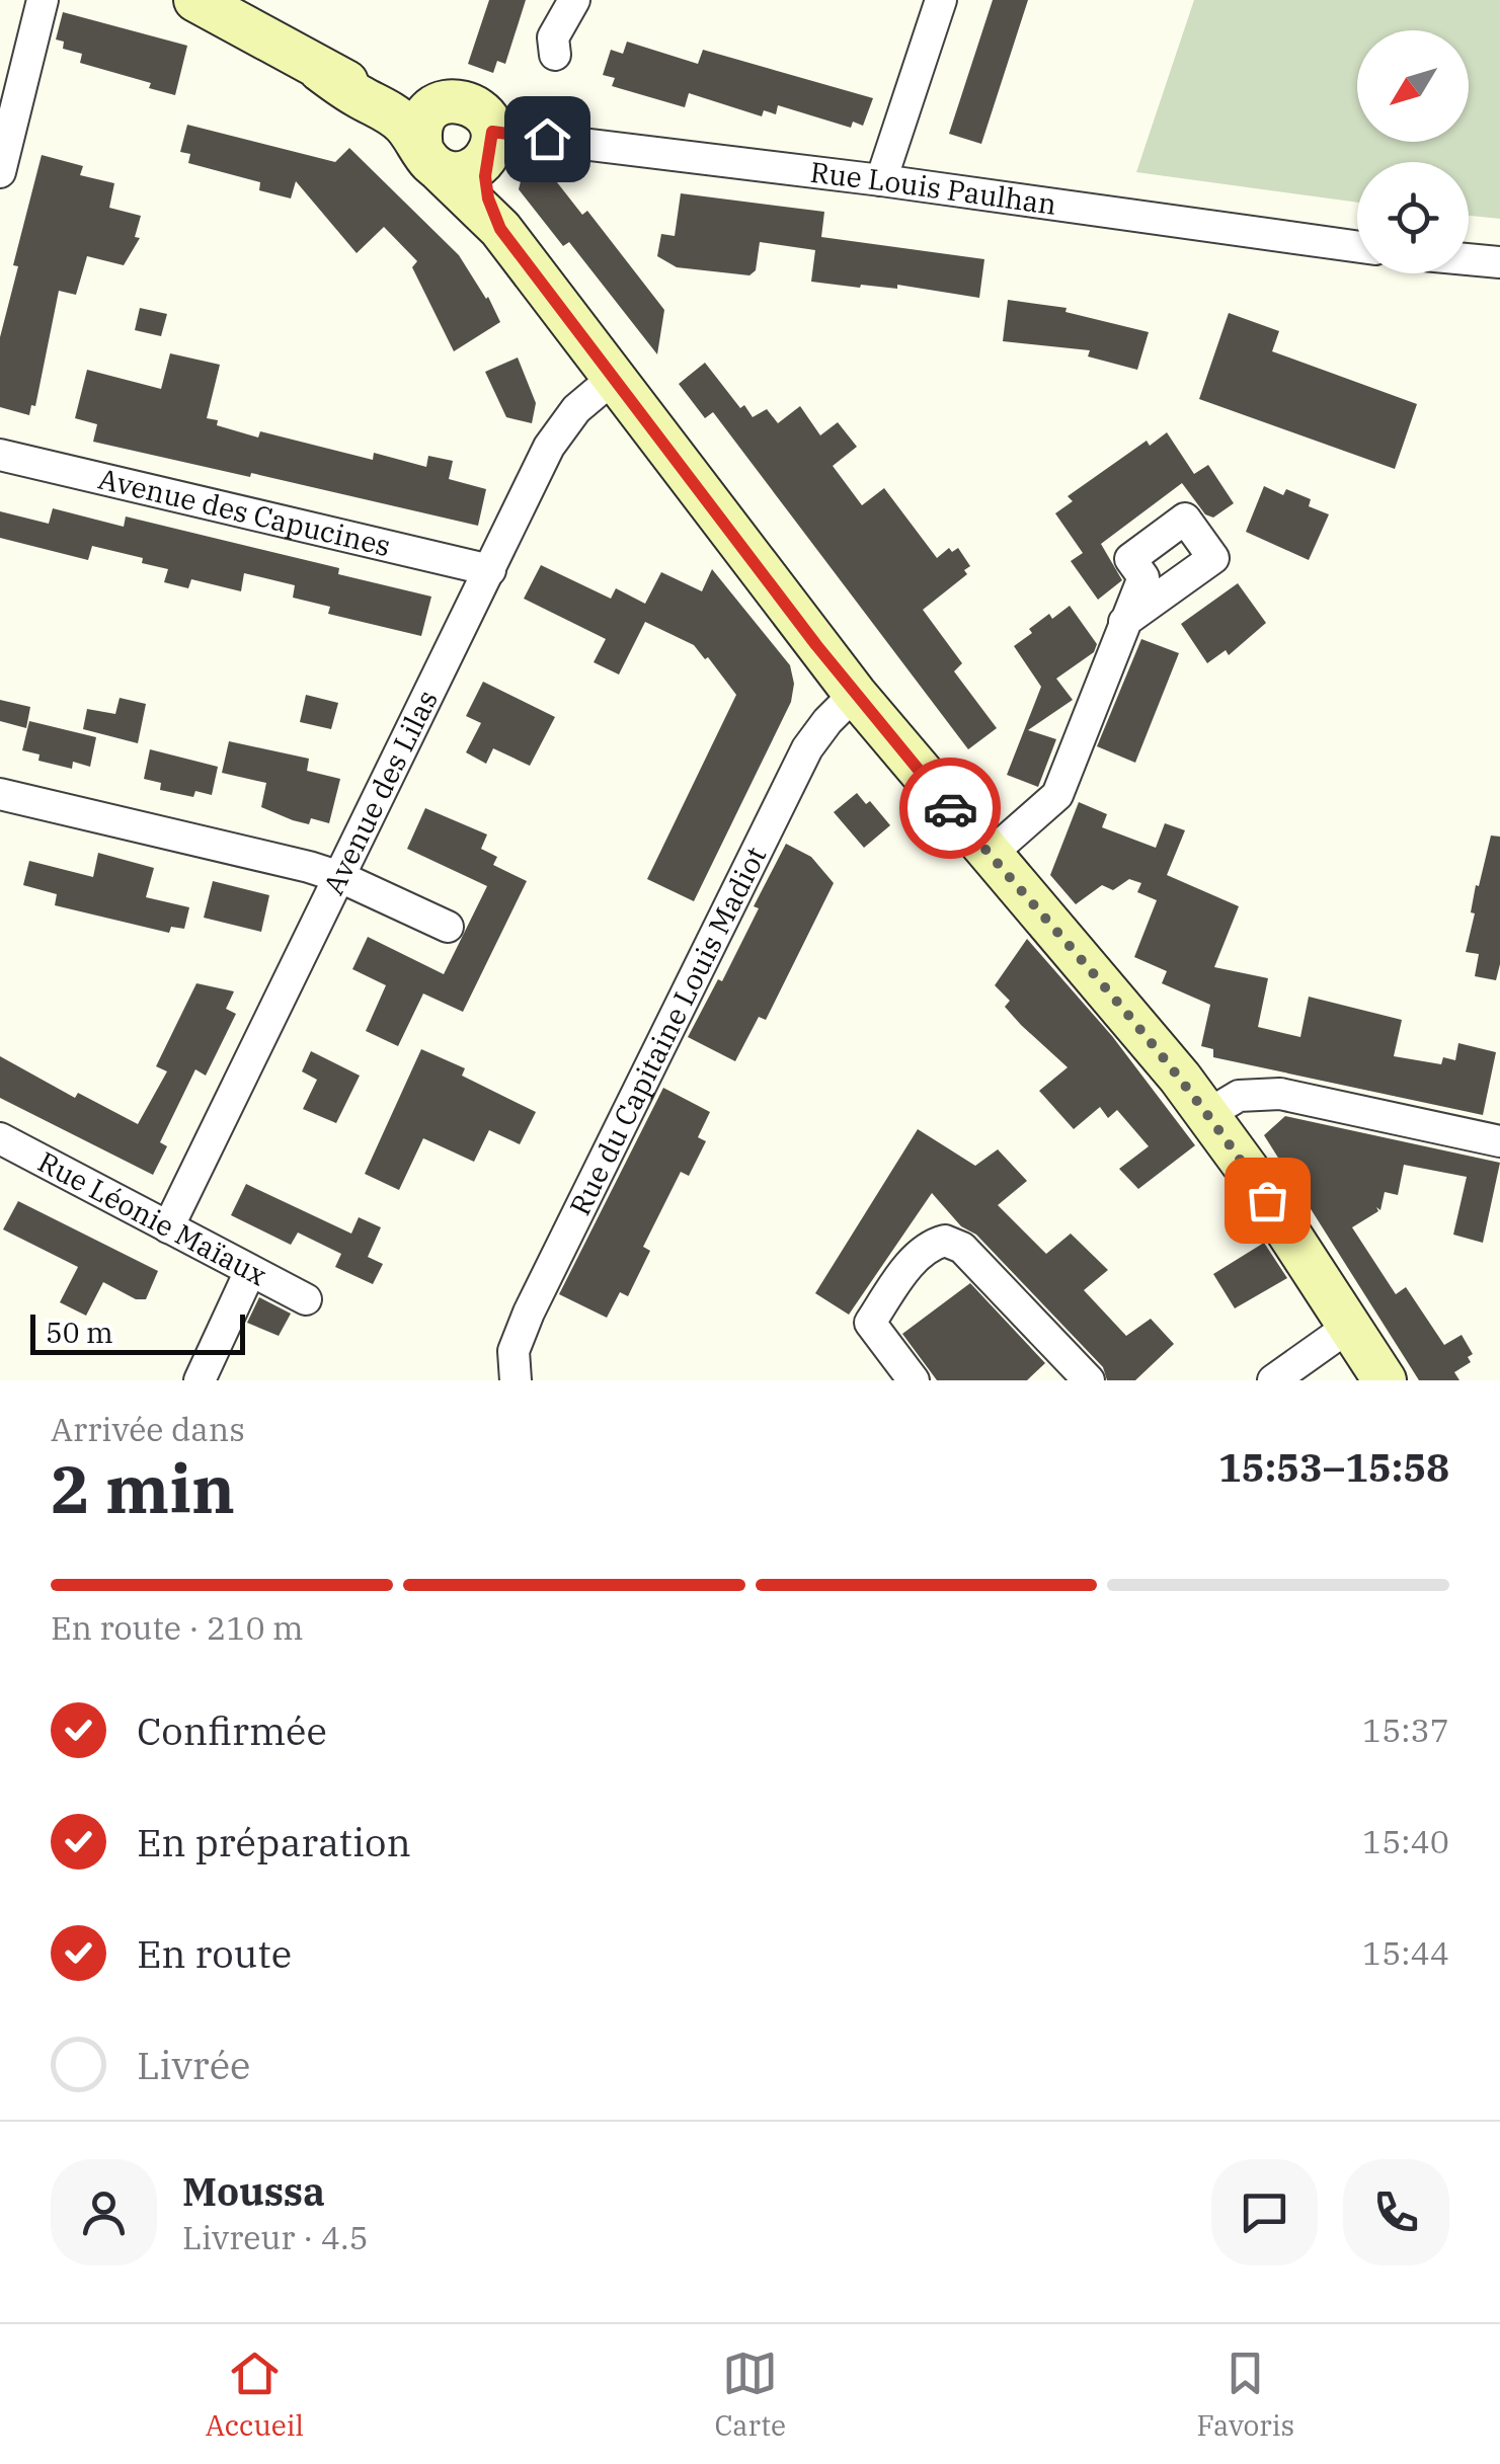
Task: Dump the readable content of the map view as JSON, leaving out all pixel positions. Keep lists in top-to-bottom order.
{
  "streets": {
    "street": [
      "Rue Louis Paulhan",
      "Avenue des Capucines",
      "Avenue des Lilas",
      "Rue du Capitaine Louis Madiot",
      "Rue Léonie Maïaux"
    ]
  },
  "crossings": [
    ["Avenue des Capucines", "Avenue des Lilas"],
    ["Avenue des Lilas", "Rue Léonie Maïaux"]
  ],
  "scale_bar": "50 m",
  "north": "bottom left",
  "page": {
    "scale": "50 m",
    "heading": ["2 min", "Arrivée dans", "15:53–15:58"],
    "panel": ["Moussa", "Livreur · 4.5"],
    "bar": "En route · 210 m",
    "list": [
      ["Confirmée", "15:37"],
      ["En préparation", "15:40"],
      ["En route", "15:44"],
      "Livrée"
    ],
    "tabs": ["Accueil", "Carte", "Favoris"]
  }
}
